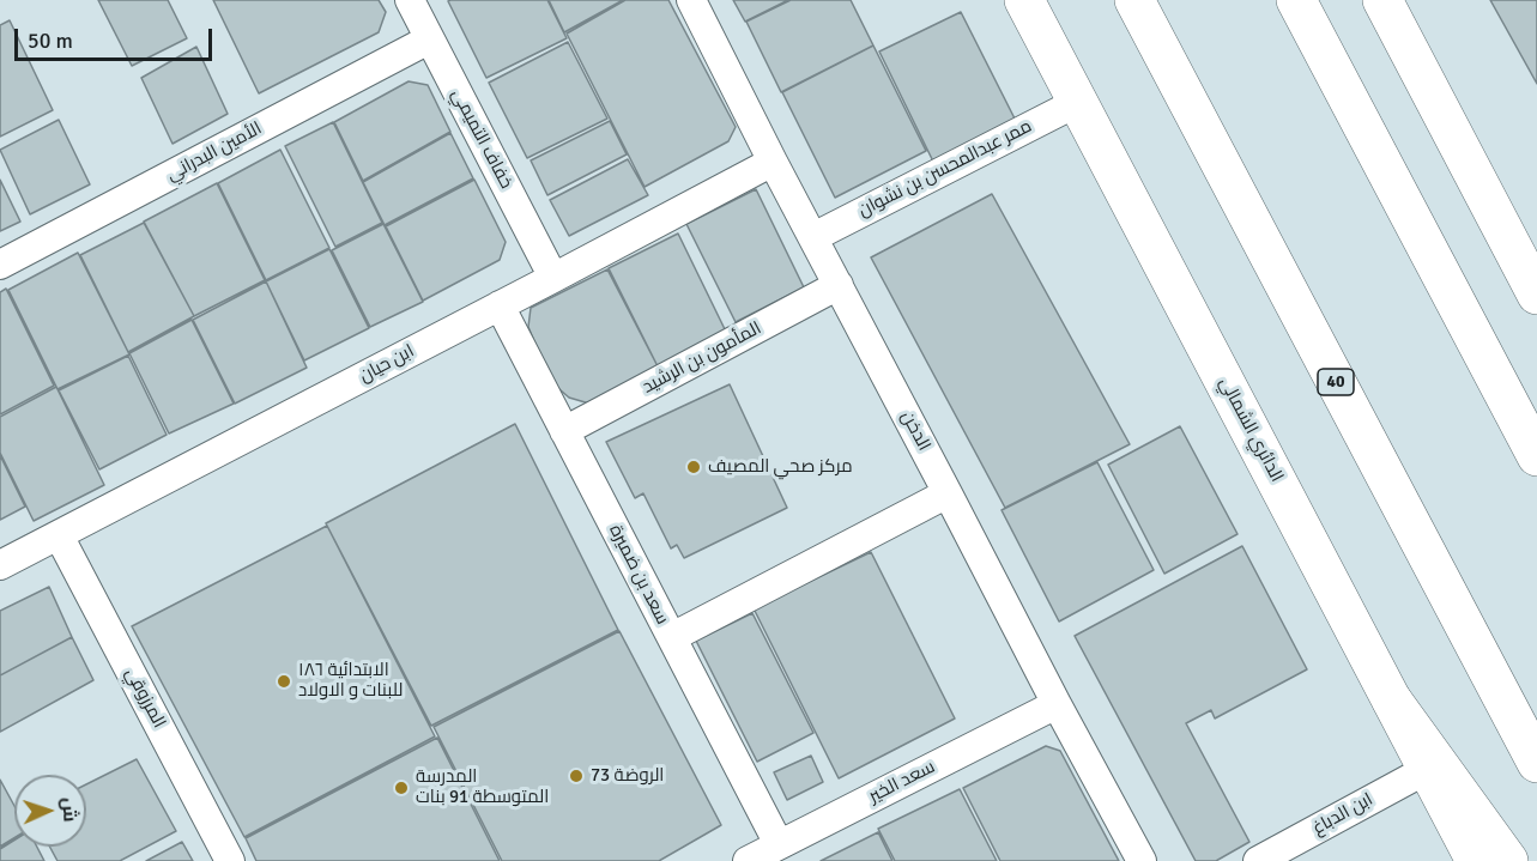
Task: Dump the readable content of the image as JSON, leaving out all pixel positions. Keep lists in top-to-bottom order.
{
  "streets": {
    "main road": ["40", "الدائري الشمالي"],
    "street": [
      "خفاف التميمي",
      "الأمين البدراني",
      "ممر عبدالمحسن بن نشوان",
      "المأمون بن الرشيد",
      "ابن حيان",
      "الدخن",
      "سعد بن ضميرة",
      "المرزوقي",
      "سعد الخير",
      "ابن الدباغ"
    ]
  },
  "crossings": [
    ["خفاف التميمي", "الأمين البدراني"],
    ["خفاف التميمي", "ابن حيان"],
    ["ممر عبدالمحسن بن نشوان", "الدائري الشمالي"],
    ["ممر عبدالمحسن بن نشوان", "الدخن"],
    ["المأمون بن الرشيد", "الدخن"],
    ["المأمون بن الرشيد", "سعد بن ضميرة"],
    ["ابن حيان", "الدخن"],
    ["ابن حيان", "سعد بن ضميرة"],
    ["ابن حيان", "المرزوقي"],
    ["الدائري الشمالي", "ابن الدباغ"],
    ["الدخن", "سعد الخير"],
    ["سعد بن ضميرة", "سعد الخير"]
  ],
  "places": [
    "مركز صحي المصيف",
    "الابتدائية ١٨٦ للبنات و الاولاد",
    "الروضة 73",
    "المدرسة المتوسطة 91 بنات"
  ],
  "scale_bar": "50 m",
  "north": "right"
}
